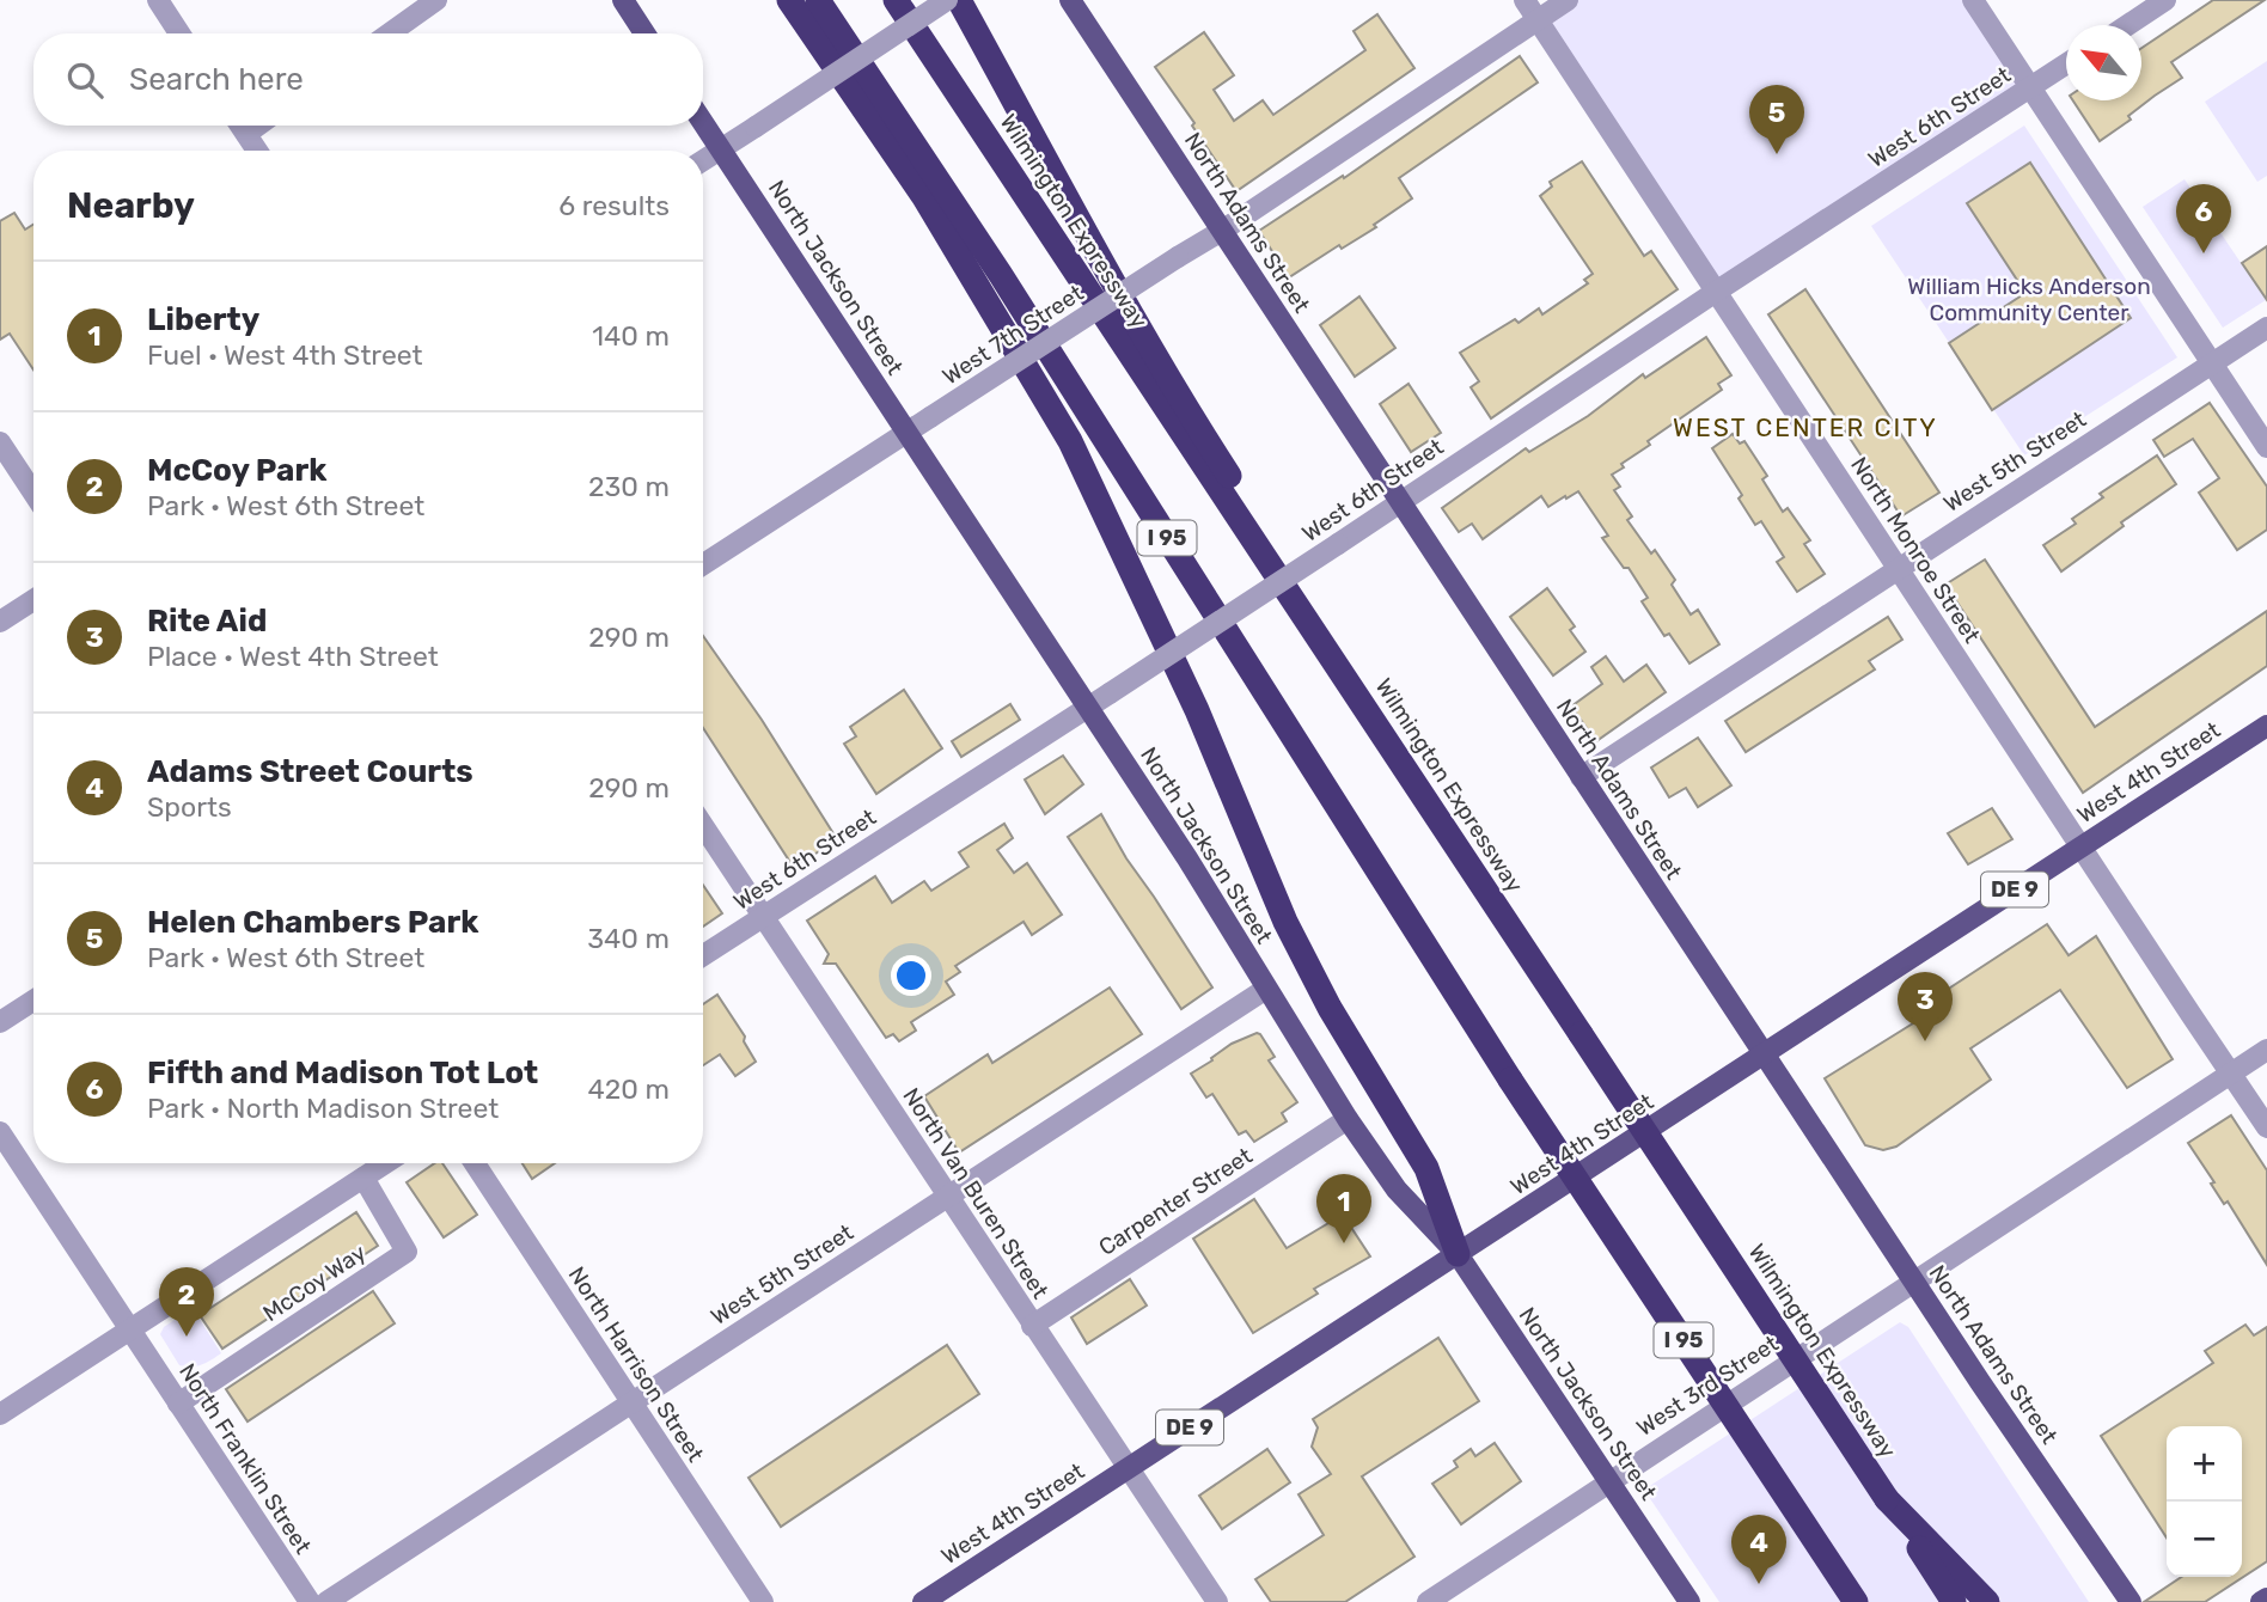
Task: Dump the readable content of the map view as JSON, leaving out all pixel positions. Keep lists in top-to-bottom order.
{
  "streets": {
    "highway": ["Wilmington Expressway", "I 95"],
    "main road": [
      "North Adams Street",
      "North Jackson Street",
      "West 4th Street",
      "DE 9"
    ],
    "street": [
      "West 6th Street",
      "West 7th Street",
      "West 5th Street",
      "North Monroe Street",
      "North Van Buren Street",
      "Carpenter Street",
      "McCoy Way",
      "North Harrison Street",
      "West 3rd Street",
      "North Franklin Street"
    ]
  },
  "crossings": [
    ["West 6th Street", "North Adams Street"],
    ["West 6th Street", "North Jackson Street"],
    ["West 6th Street", "North Monroe Street"],
    ["West 6th Street", "North Van Buren Street"],
    ["North Adams Street", "West 7th Street"],
    ["North Adams Street", "West 5th Street"],
    ["North Adams Street", "West 4th Street"],
    ["North Adams Street", "West 3rd Street"],
    ["North Jackson Street", "West 7th Street"],
    ["North Jackson Street", "West 5th Street"],
    ["North Jackson Street", "West 4th Street"],
    ["North Jackson Street", "Carpenter Street"],
    ["North Jackson Street", "West 3rd Street"],
    ["West 7th Street", "North Monroe Street"],
    ["West 5th Street", "North Monroe Street"],
    ["West 5th Street", "North Van Buren Street"],
    ["West 5th Street", "North Harrison Street"],
    ["North Monroe Street", "West 4th Street"],
    ["North Monroe Street", "West 3rd Street"],
    ["West 4th Street", "North Van Buren Street"],
    ["North Van Buren Street", "Carpenter Street"],
    ["McCoy Way", "North Franklin Street"]
  ],
  "districts": ["WEST CENTER CITY"],
  "parks": ["William Hicks Anderson Community Center"],
  "north": "top left",
  "page": {
    "search": "Search here",
    "pins": [
      "5",
      "6",
      "3",
      "1",
      "2",
      "4"
    ],
    "heading": ["Nearby", "6 results"],
    "list": [
      {
        "mark": "1",
        "name": "Liberty",
        "note": "Fuel · West 4th Street",
        "value": "140 m"
      },
      {
        "mark": "2",
        "name": "McCoy Park",
        "note": "Park · West 6th Street",
        "value": "230 m"
      },
      {
        "mark": "3",
        "name": "Rite Aid",
        "note": "Place · West 4th Street",
        "value": "290 m"
      },
      {
        "mark": "4",
        "name": "Adams Street Courts",
        "note": "Sports",
        "value": "290 m"
      },
      {
        "mark": "5",
        "name": "Helen Chambers Park",
        "note": "Park · West 6th Street",
        "value": "340 m"
      },
      {
        "mark": "6",
        "name": "Fifth and Madison Tot Lot",
        "note": "Park · North Madison Street",
        "value": "420 m"
      }
    ],
    "map_buttons": ["+", "−"]
  }
}
